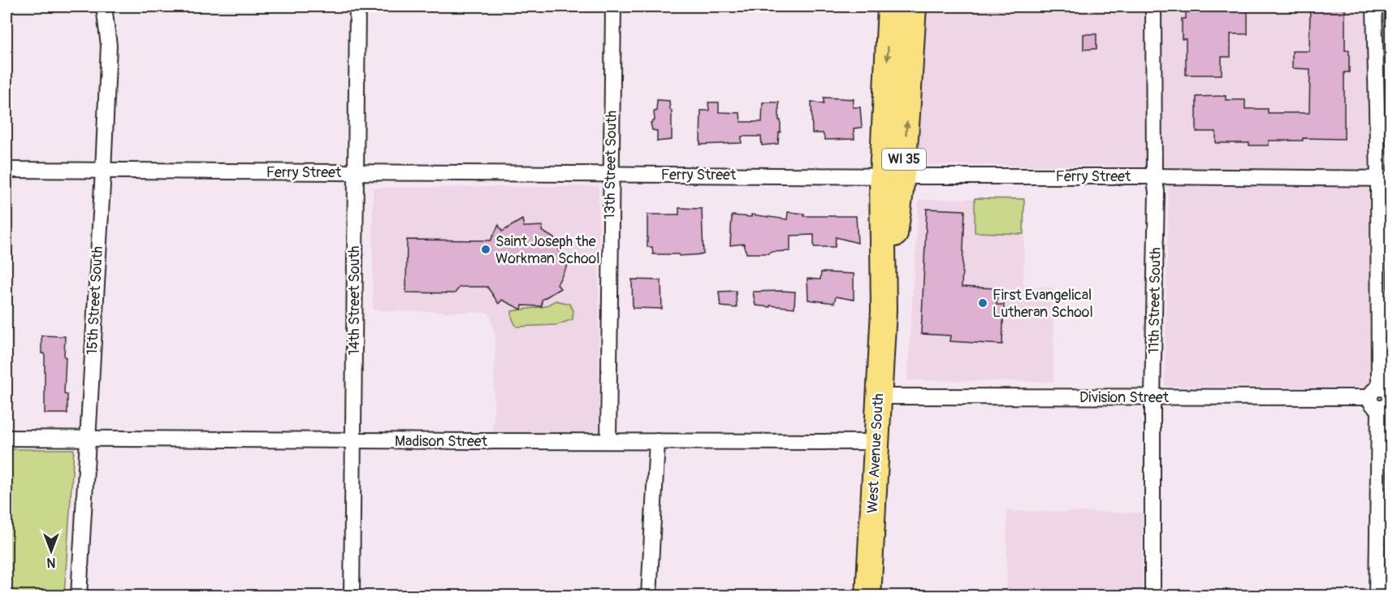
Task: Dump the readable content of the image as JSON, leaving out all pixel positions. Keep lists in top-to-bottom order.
{
  "streets": {
    "main road": ["WI 35", "West Avenue South"],
    "street": [
      "13th Street South",
      "Ferry Street",
      "15th Street South",
      "14th Street South",
      "11th Street South",
      "Division Street",
      "Madison Street"
    ]
  },
  "crossings": [
    ["13th Street South", "Ferry Street"],
    ["13th Street South", "Madison Street"],
    ["Ferry Street", "15th Street South"],
    ["Ferry Street", "14th Street South"],
    ["Ferry Street", "11th Street South"],
    ["Ferry Street", "West Avenue South"],
    ["15th Street South", "Madison Street"],
    ["14th Street South", "Madison Street"],
    ["11th Street South", "Division Street"],
    ["Division Street", "West Avenue South"],
    ["Madison Street", "West Avenue South"]
  ],
  "places": ["Saint Joseph the Workman School", "First Evangelical Lutheran School"],
  "north": "bottom"
}
